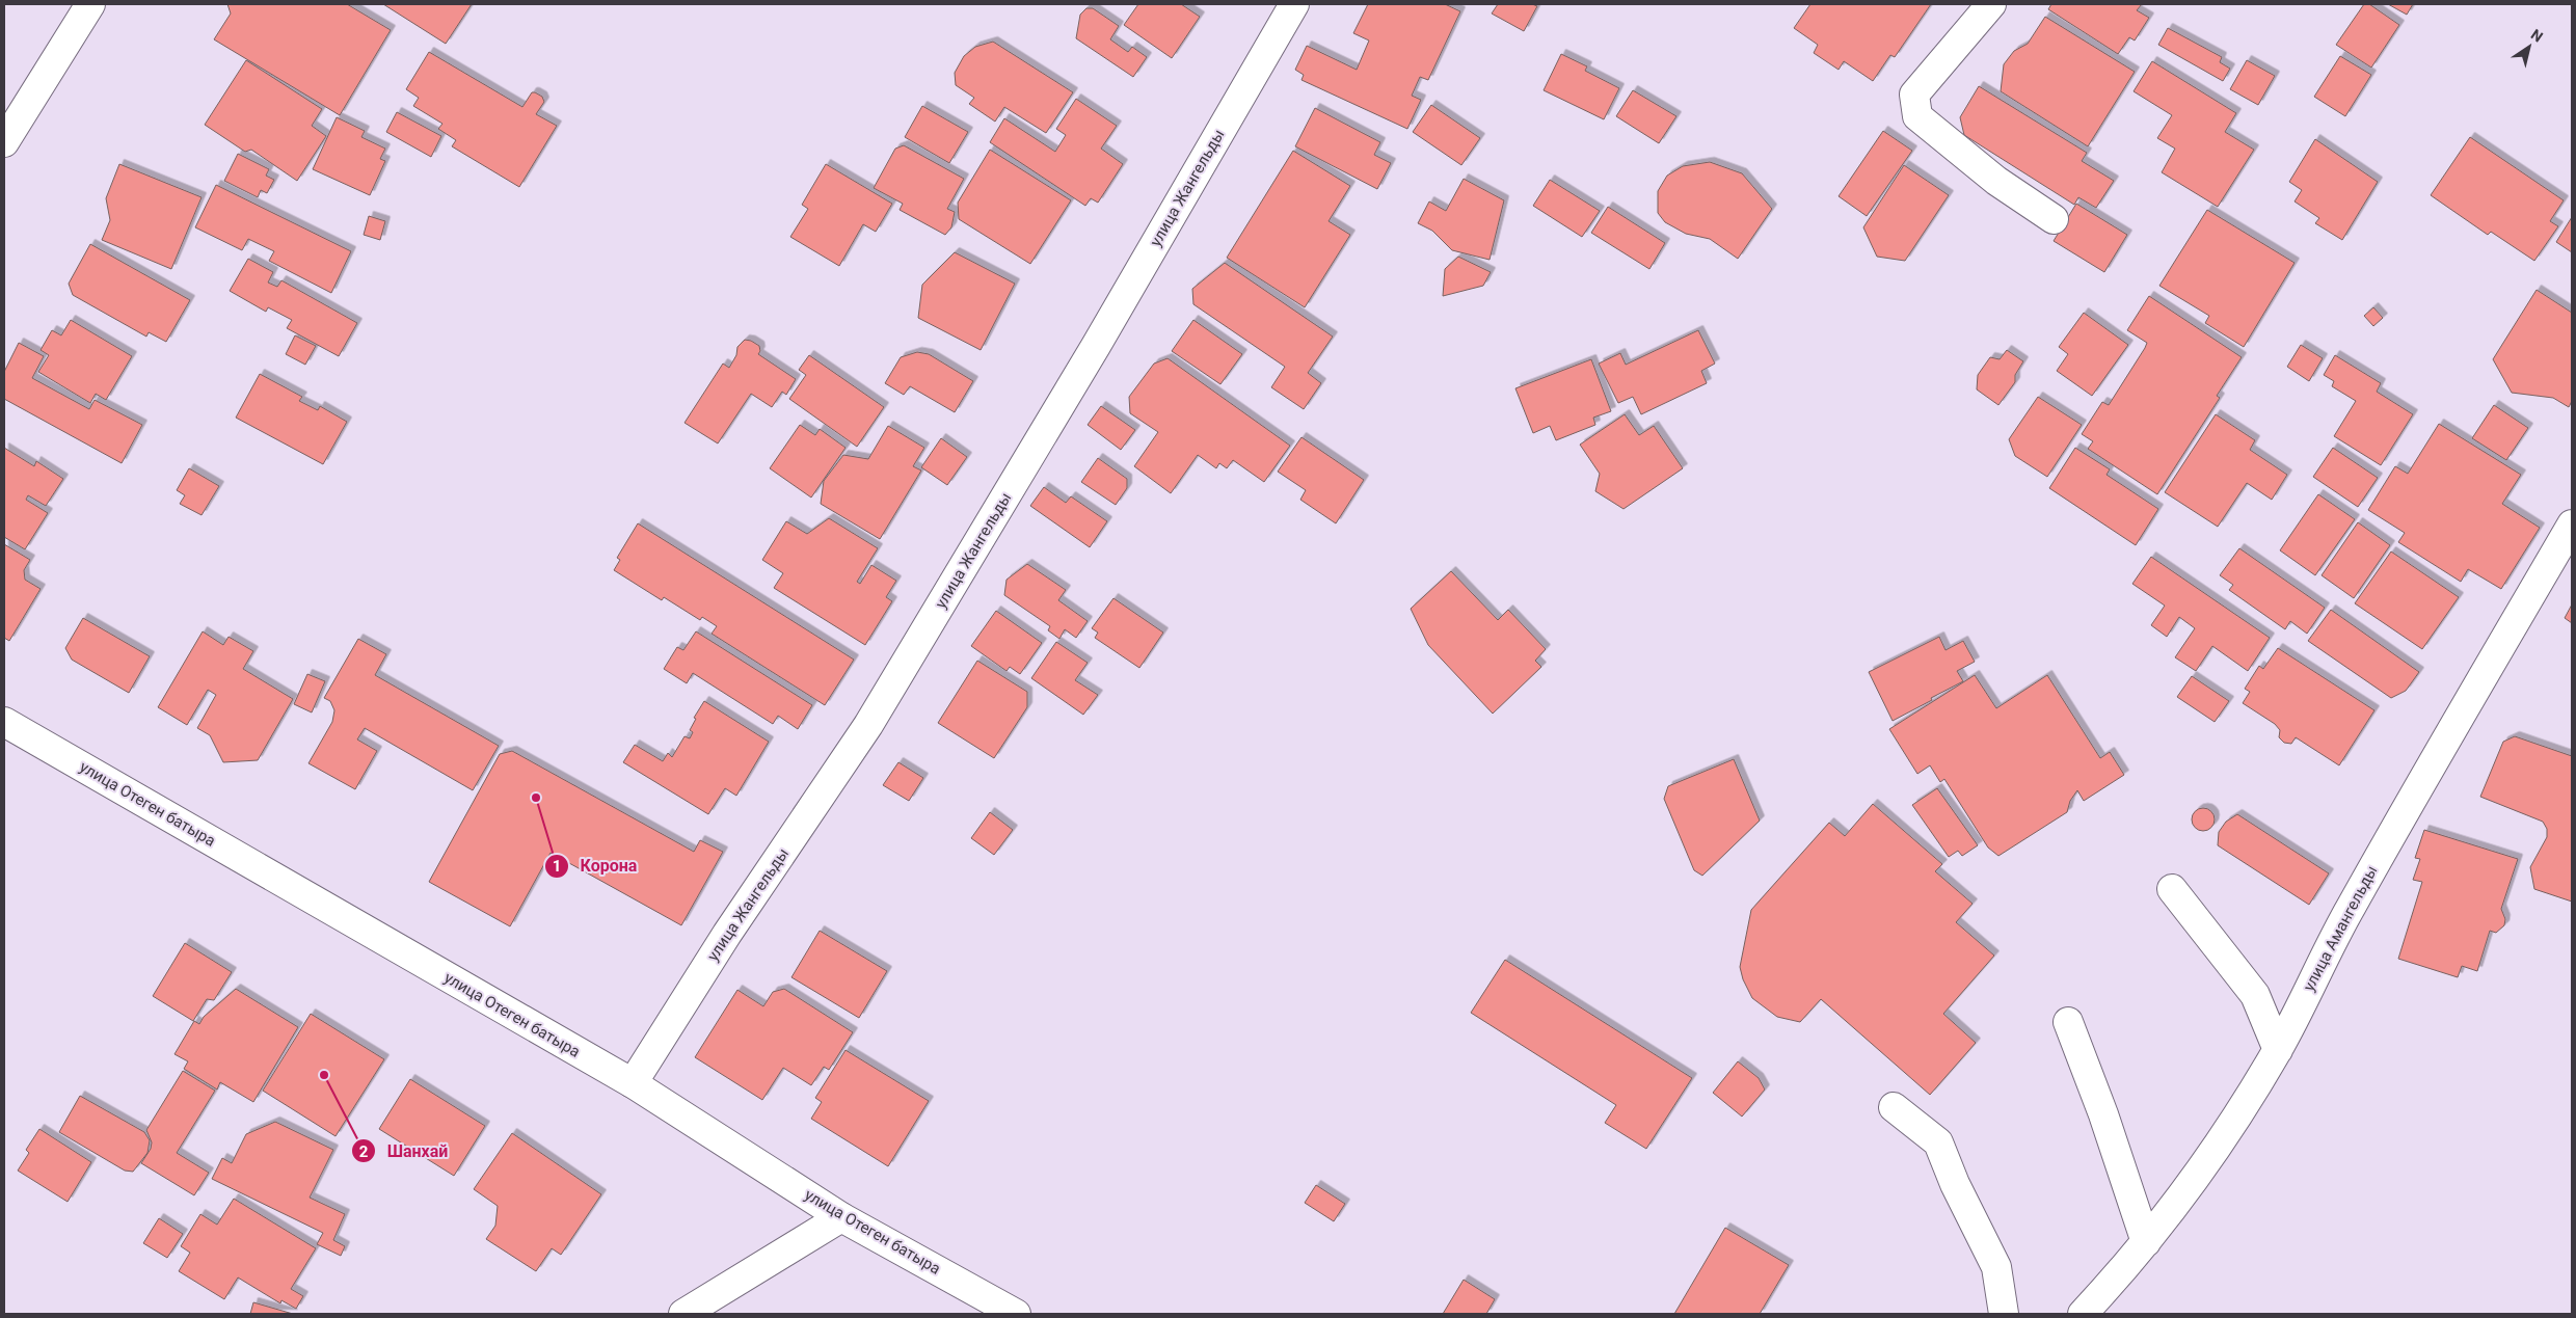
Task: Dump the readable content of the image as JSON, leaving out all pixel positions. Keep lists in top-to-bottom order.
{
  "streets": {
    "street": ["улица Жангельды", "улица Отеген батыра", "улица Амангельды"]
  },
  "crossings": [
    ["улица Жангельды", "улица Отеген батыра"]
  ],
  "places": ["Корона", "Шанхай"],
  "north": "top right"
}
